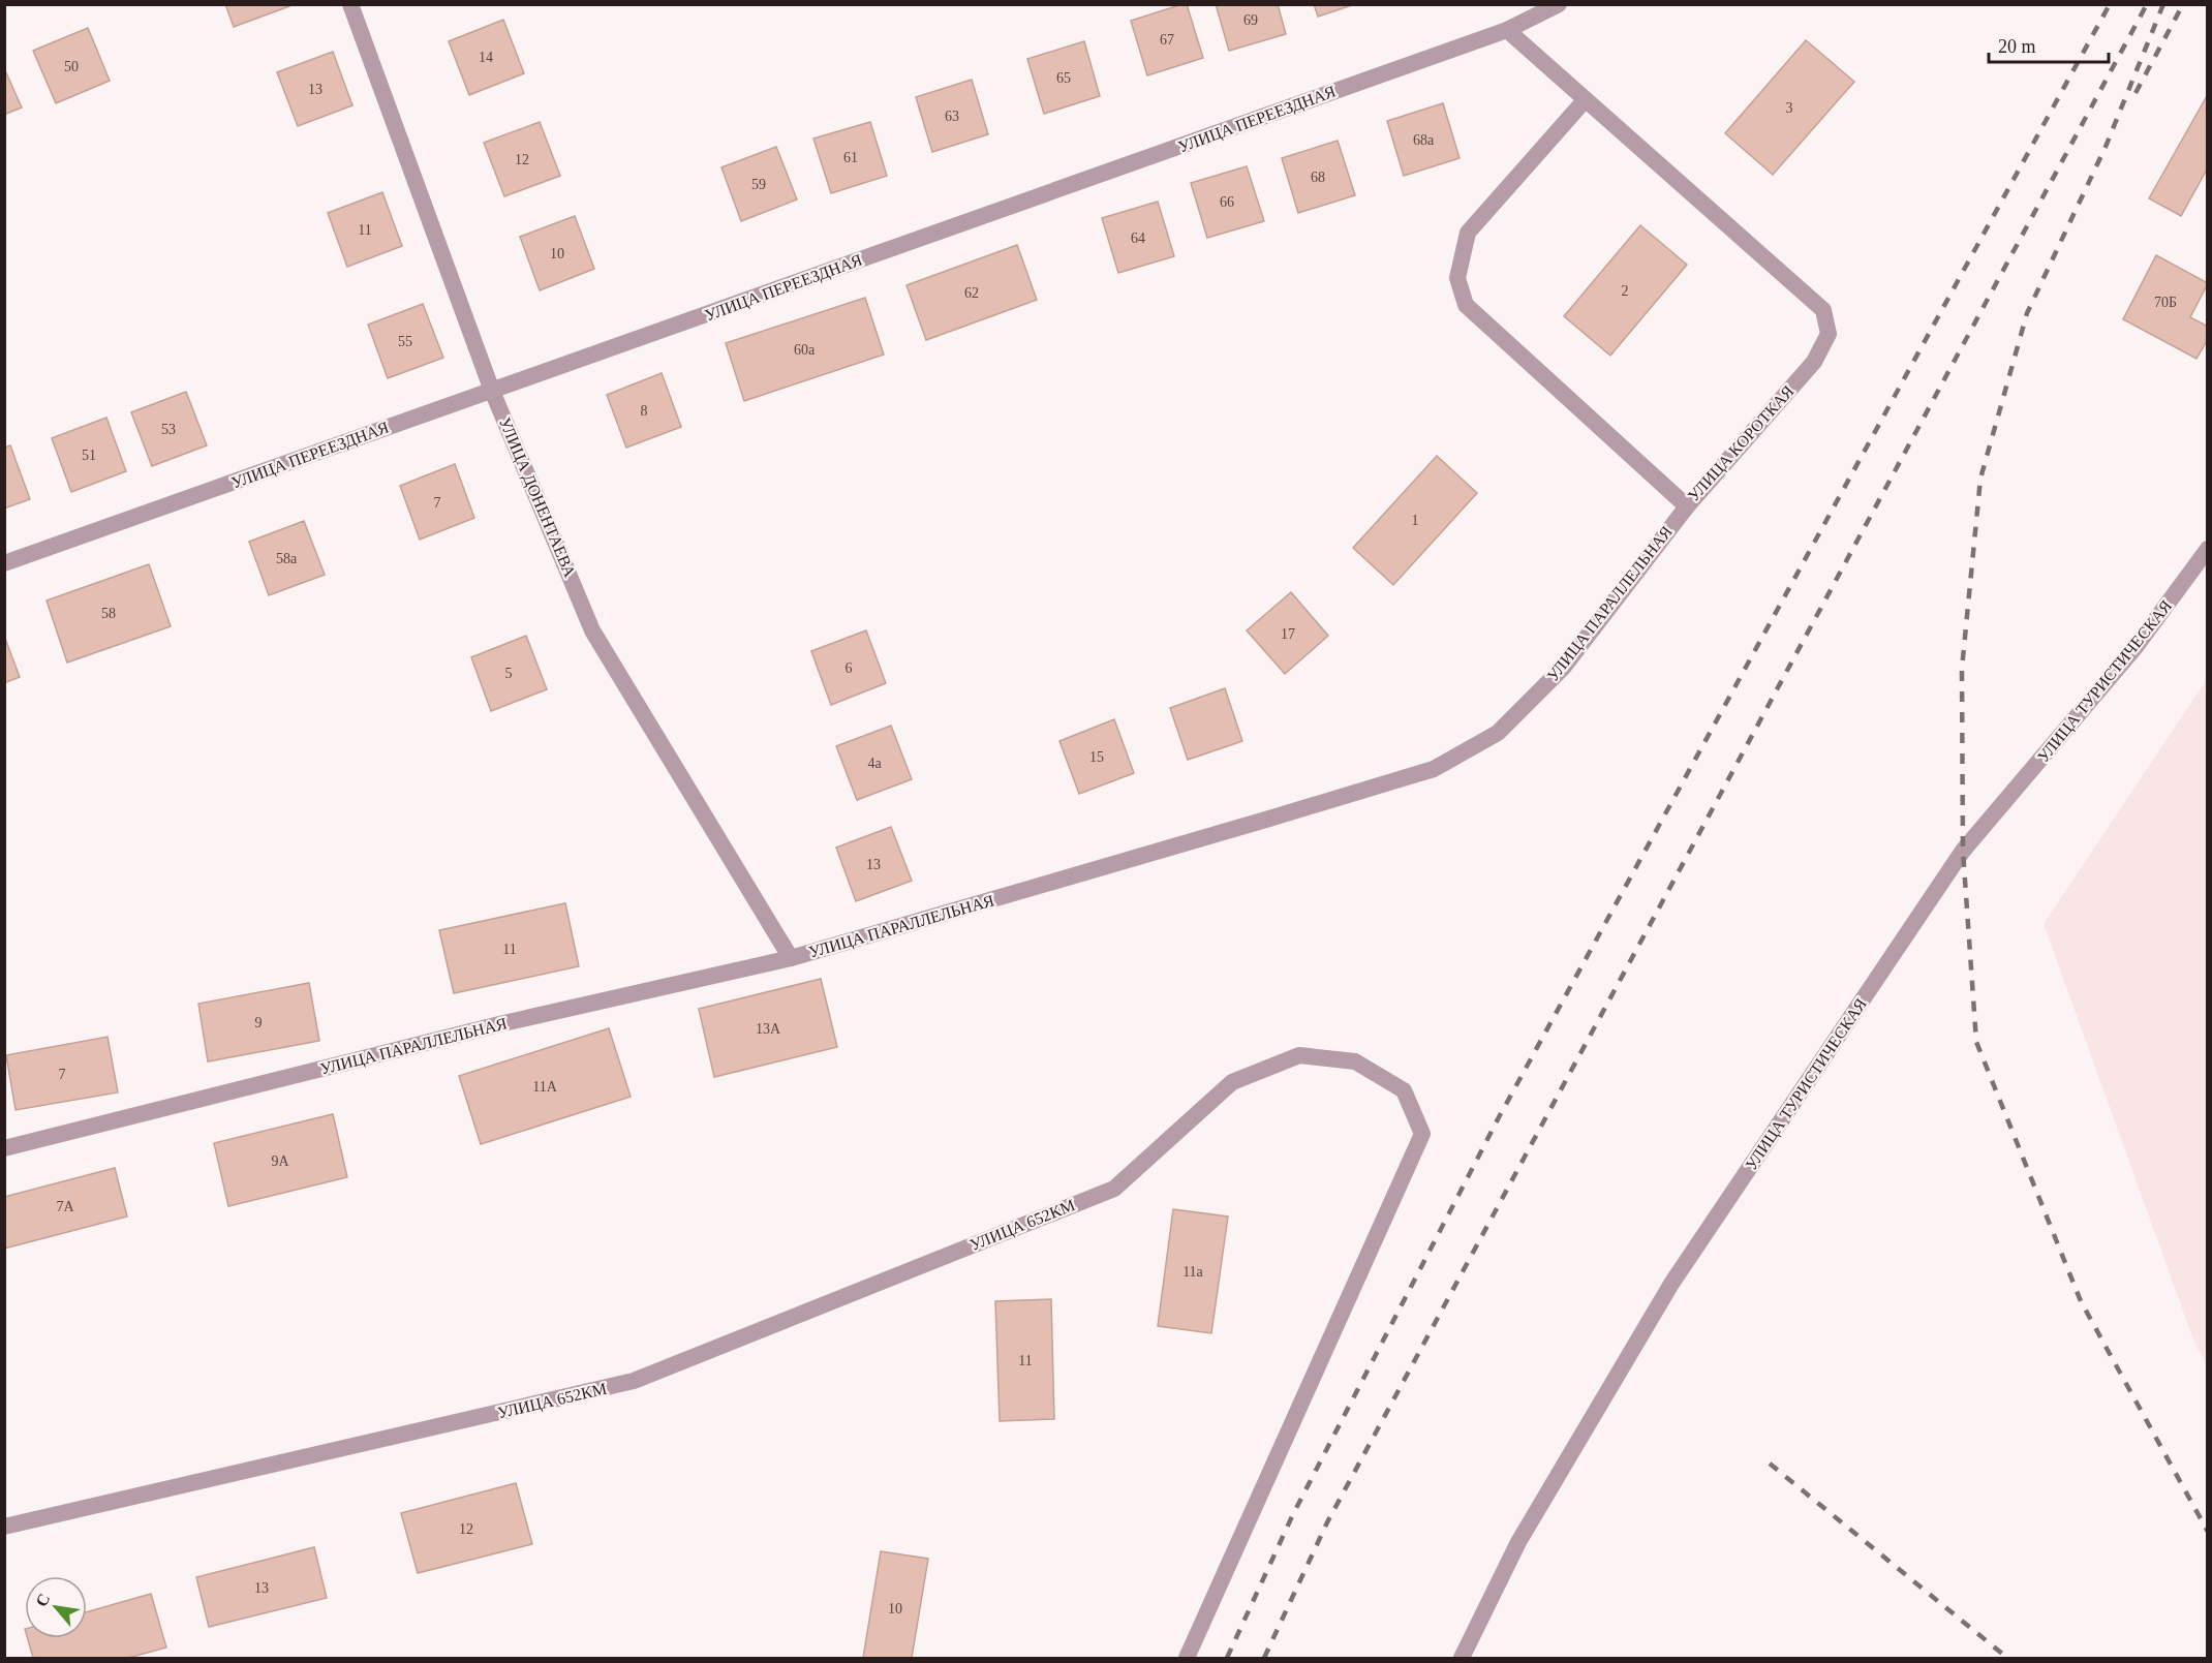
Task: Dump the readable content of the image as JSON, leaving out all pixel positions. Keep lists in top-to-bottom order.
{
  "streets": {
    "street": [
      "УЛИЦА ПЕРЕЕЗДНАЯ",
      "УЛИЦА КОРОТКАЯ",
      "УЛИЦА ДОНЕНТАЕВА",
      "УЛИЦА ПАРАЛЛЕЛЬНАЯ",
      "УЛИЦА ТУРИСТИЧЕСКАЯ",
      "УЛИЦА 652КМ"
    ]
  },
  "crossings": [
    ["УЛИЦА ПЕРЕЕЗДНАЯ", "УЛИЦА КОРОТКАЯ"],
    ["УЛИЦА ПЕРЕЕЗДНАЯ", "УЛИЦА ДОНЕНТАЕВА"],
    ["УЛИЦА КОРОТКАЯ", "УЛИЦА ПАРАЛЛЕЛЬНАЯ"],
    ["УЛИЦА ДОНЕНТАЕВА", "УЛИЦА ПАРАЛЛЕЛЬНАЯ"]
  ],
  "house_numbers": [
    "69",
    "67",
    "14",
    "50",
    "65",
    "13",
    "3",
    "63",
    "68а",
    "61",
    "12",
    "68",
    "59",
    "66",
    "11",
    "64",
    "10",
    "2",
    "62",
    "70Б",
    "55",
    "60а",
    "8",
    "53",
    "51",
    "7",
    "1",
    "58а",
    "58",
    "17",
    "6",
    "5",
    "15",
    "4а",
    "13",
    "11",
    "9",
    "13А",
    "7",
    "11А",
    "9А",
    "7А",
    "11а",
    "11",
    "12",
    "13",
    "10"
  ],
  "scale_bar": "20 m",
  "north": "top left"
}
